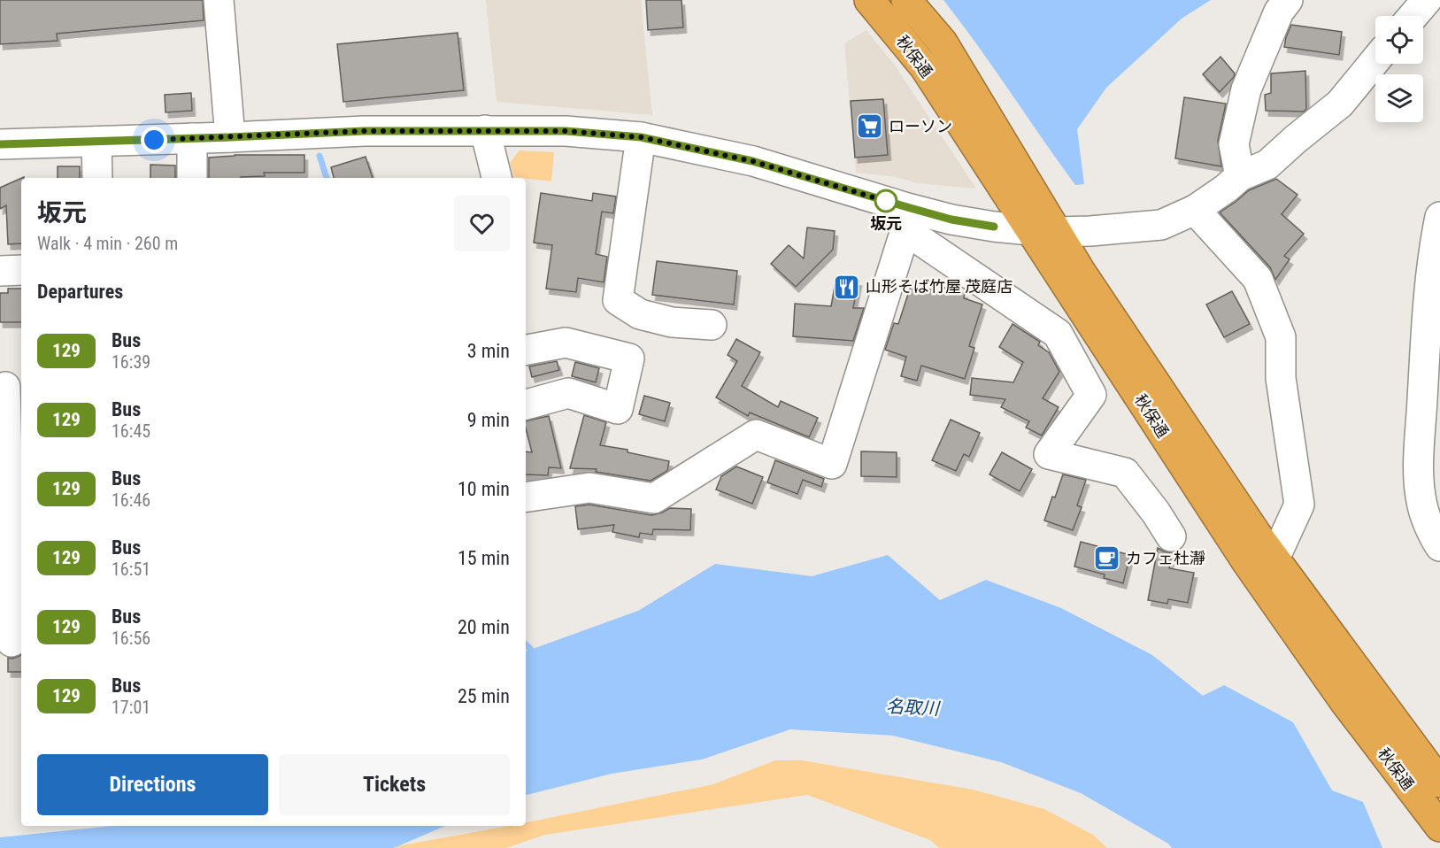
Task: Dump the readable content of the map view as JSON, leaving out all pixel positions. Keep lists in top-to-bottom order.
{
  "streets": {
    "highway": ["秋保通"]
  },
  "water": ["名取川"],
  "places": {
    "supermarket": ["ローソン"],
    "other": ["坂元"],
    "restaurant": ["山形そば竹屋 茂庭店"],
    "cafe": ["カフェ杜瀞"]
  },
  "lines": ["bus line 129"],
  "page": {
    "heading": [
      ["坂元", "Walk · 4 min · 260 m"],
      "Departures"
    ],
    "list": [
      {
        "mark": "129",
        "name": "Bus",
        "note": "16:39",
        "value": "3 min"
      },
      {
        "mark": "129",
        "name": "Bus",
        "note": "16:45",
        "value": "9 min"
      },
      {
        "mark": "129",
        "name": "Bus",
        "note": "16:46",
        "value": "10 min"
      },
      {
        "mark": "129",
        "name": "Bus",
        "note": "16:51",
        "value": "15 min"
      },
      {
        "mark": "129",
        "name": "Bus",
        "note": "16:56",
        "value": "20 min"
      },
      {
        "mark": "129",
        "name": "Bus",
        "note": "17:01",
        "value": "25 min"
      }
    ],
    "buttons": ["Directions", "Tickets"]
  }
}
